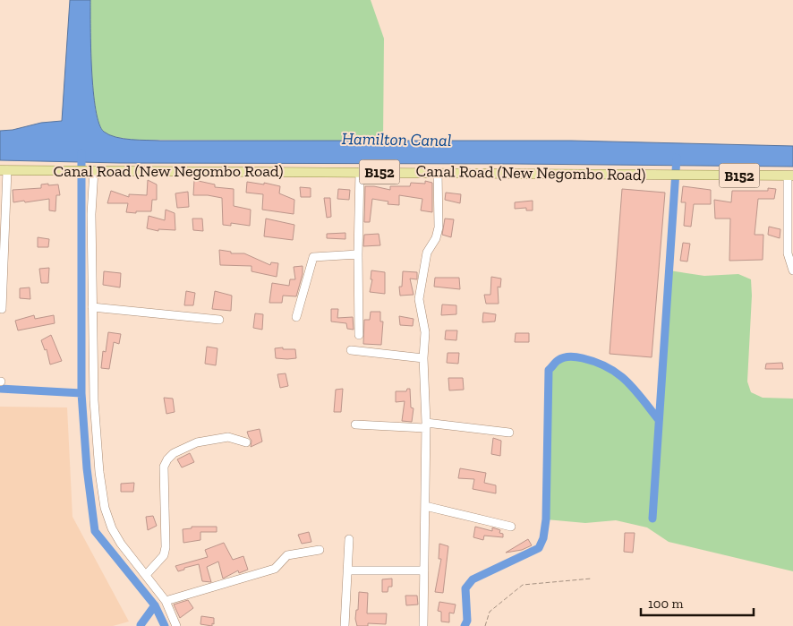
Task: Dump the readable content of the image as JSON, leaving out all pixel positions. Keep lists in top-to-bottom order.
{
  "streets": {
    "main road": ["Canal Road (New Negombo Road)", "B152"]
  },
  "water": ["Hamilton Canal"],
  "scale_bar": "100 m"
}
